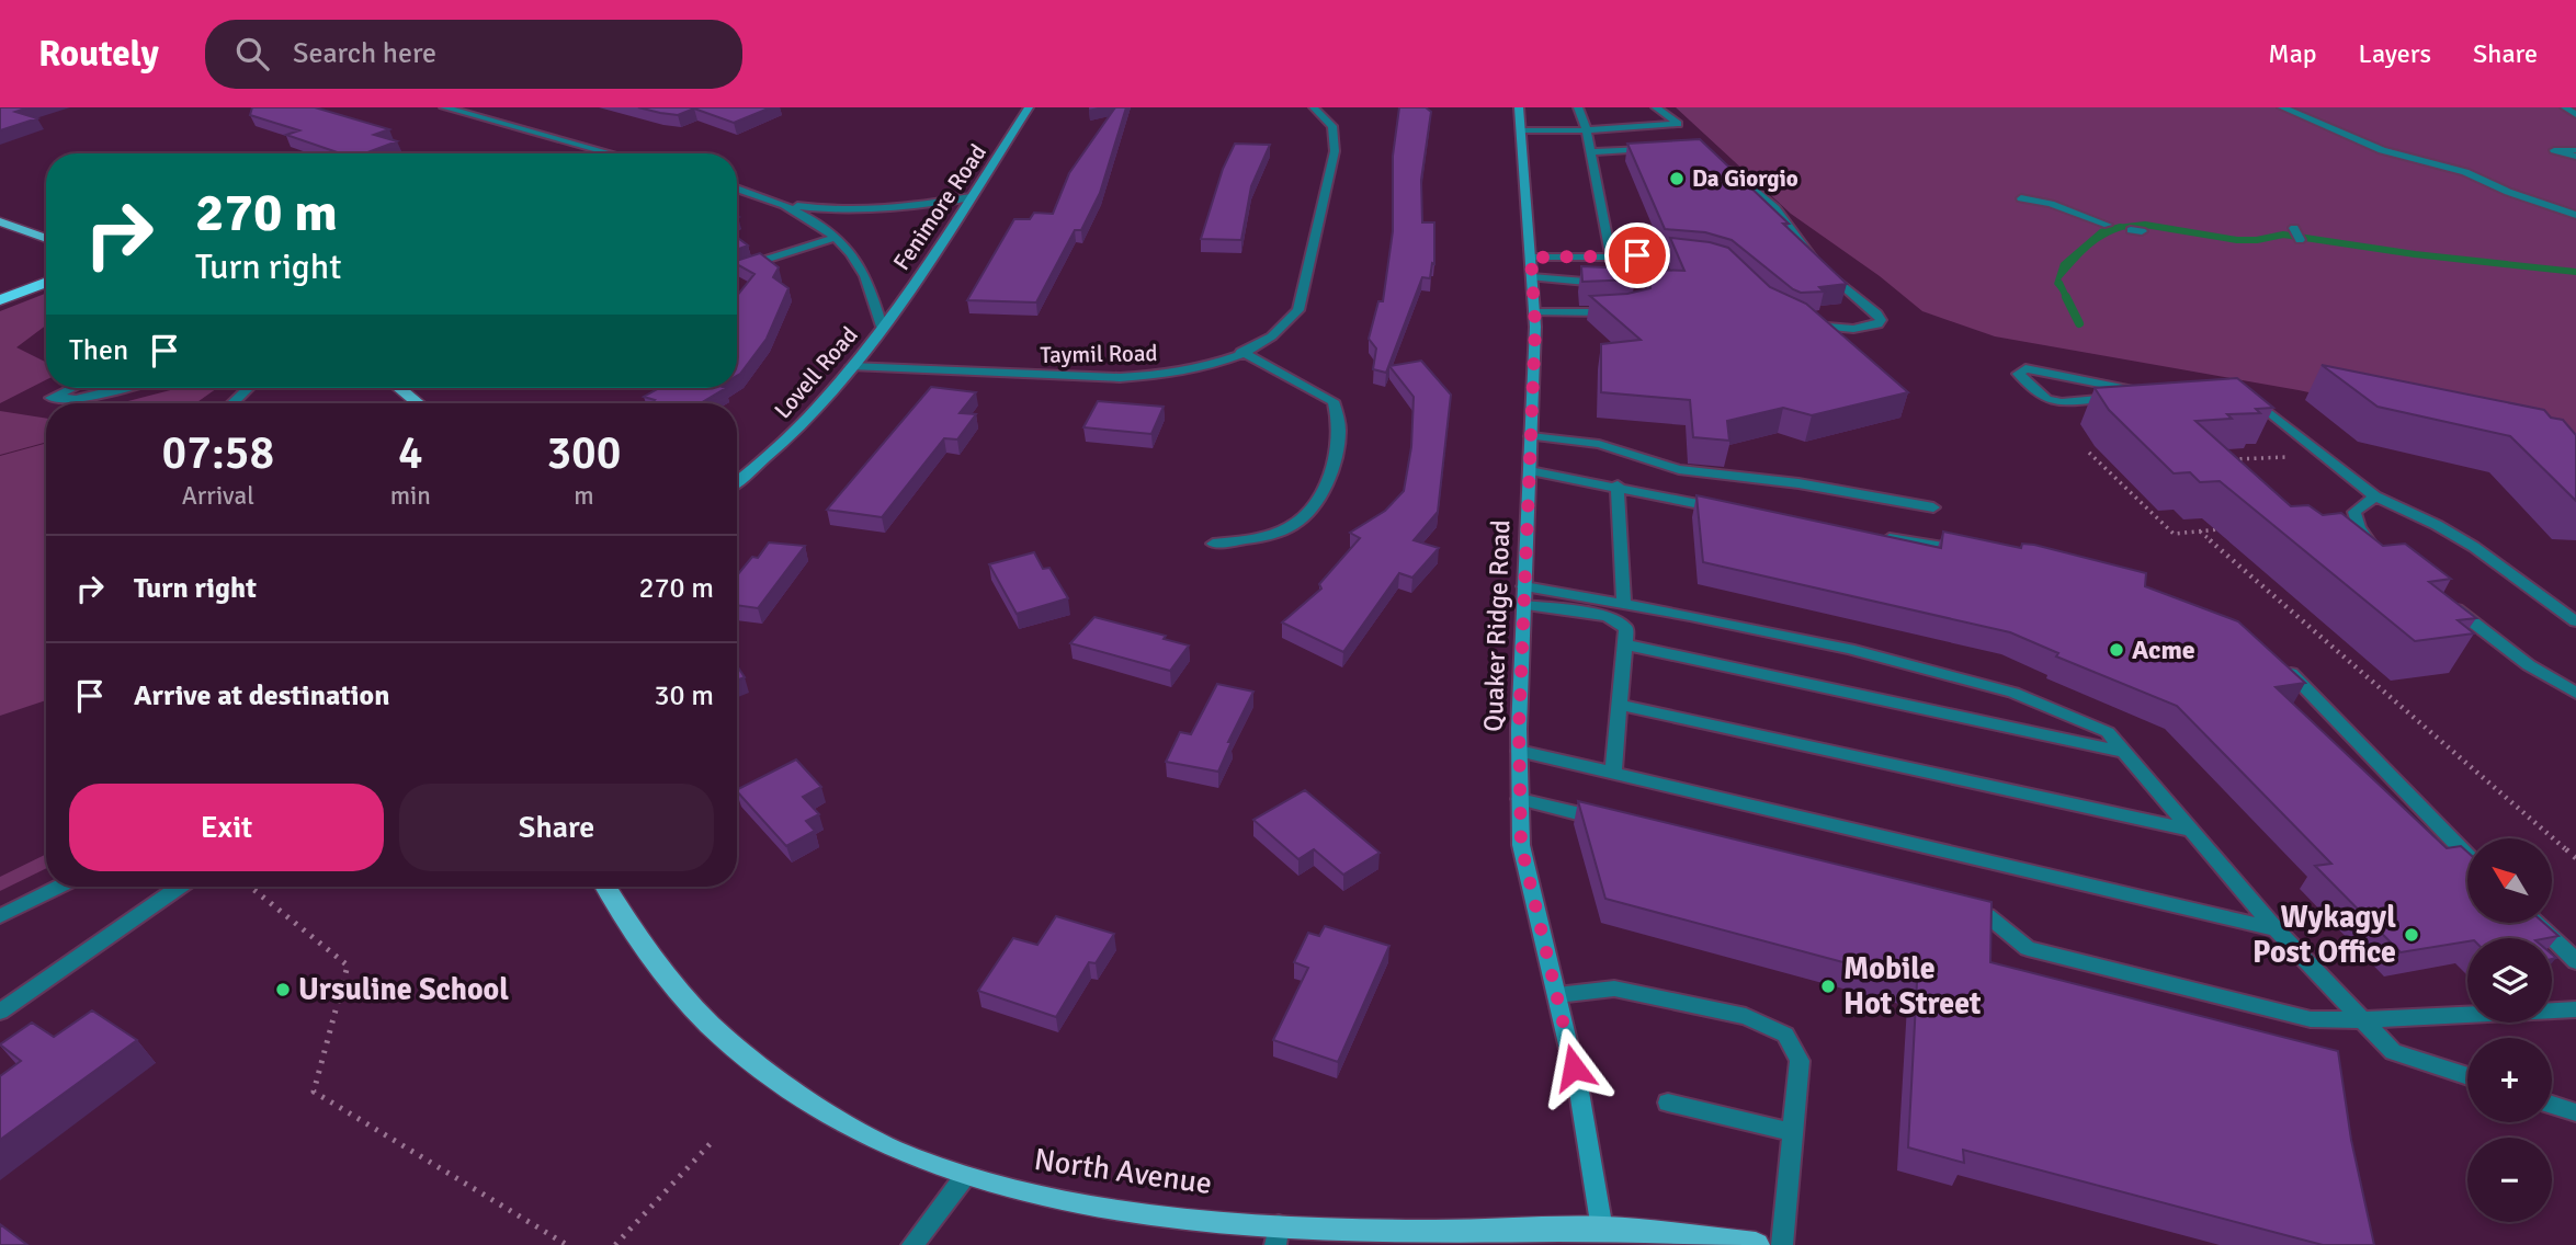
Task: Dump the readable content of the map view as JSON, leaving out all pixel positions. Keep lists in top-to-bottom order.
{
  "streets": {
    "main road": ["North Avenue"],
    "street": [
      "Fenimore Road",
      "Taymil Road",
      "Lovell Road",
      "Quaker Ridge Road"
    ]
  },
  "crossings": [
    ["Fenimore Road", "Lovell Road"],
    ["Taymil Road", "Lovell Road"],
    ["Quaker Ridge Road", "North Avenue"]
  ],
  "places": [
    "Da Giorgio",
    "Acme",
    "Wykagyl Post Office",
    "Mobile Hot Street",
    "Ursuline School"
  ],
  "north": "top left",
  "page": {
    "header": "Routely",
    "search": "Search here",
    "nav": ["Map", "Layers", "Share"],
    "turn": ["270 m", "Turn right"],
    "then": "Then",
    "eta": [
      "07:58",
      "Arrival",
      "4",
      "min",
      "300",
      "m"
    ],
    "list": [
      {
        "name": "Turn right",
        "value": "270 m"
      },
      {
        "name": "Arrive at destination",
        "value": "30 m"
      }
    ],
    "buttons": ["Exit", "Share"],
    "map_buttons": ["+", "−"]
  }
}
